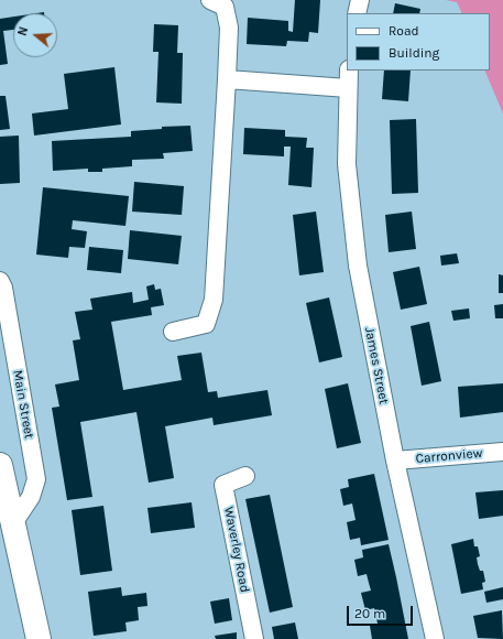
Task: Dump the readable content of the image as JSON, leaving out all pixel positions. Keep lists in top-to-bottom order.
{
  "streets": {
    "street": [
      "James Street",
      "Main Street",
      "Carronview",
      "Waverley Road"
    ]
  },
  "crossings": [
    ["James Street", "Carronview"]
  ],
  "legend": ["Road", "Building"],
  "scale_bar": "20 m",
  "north": "left"
}
